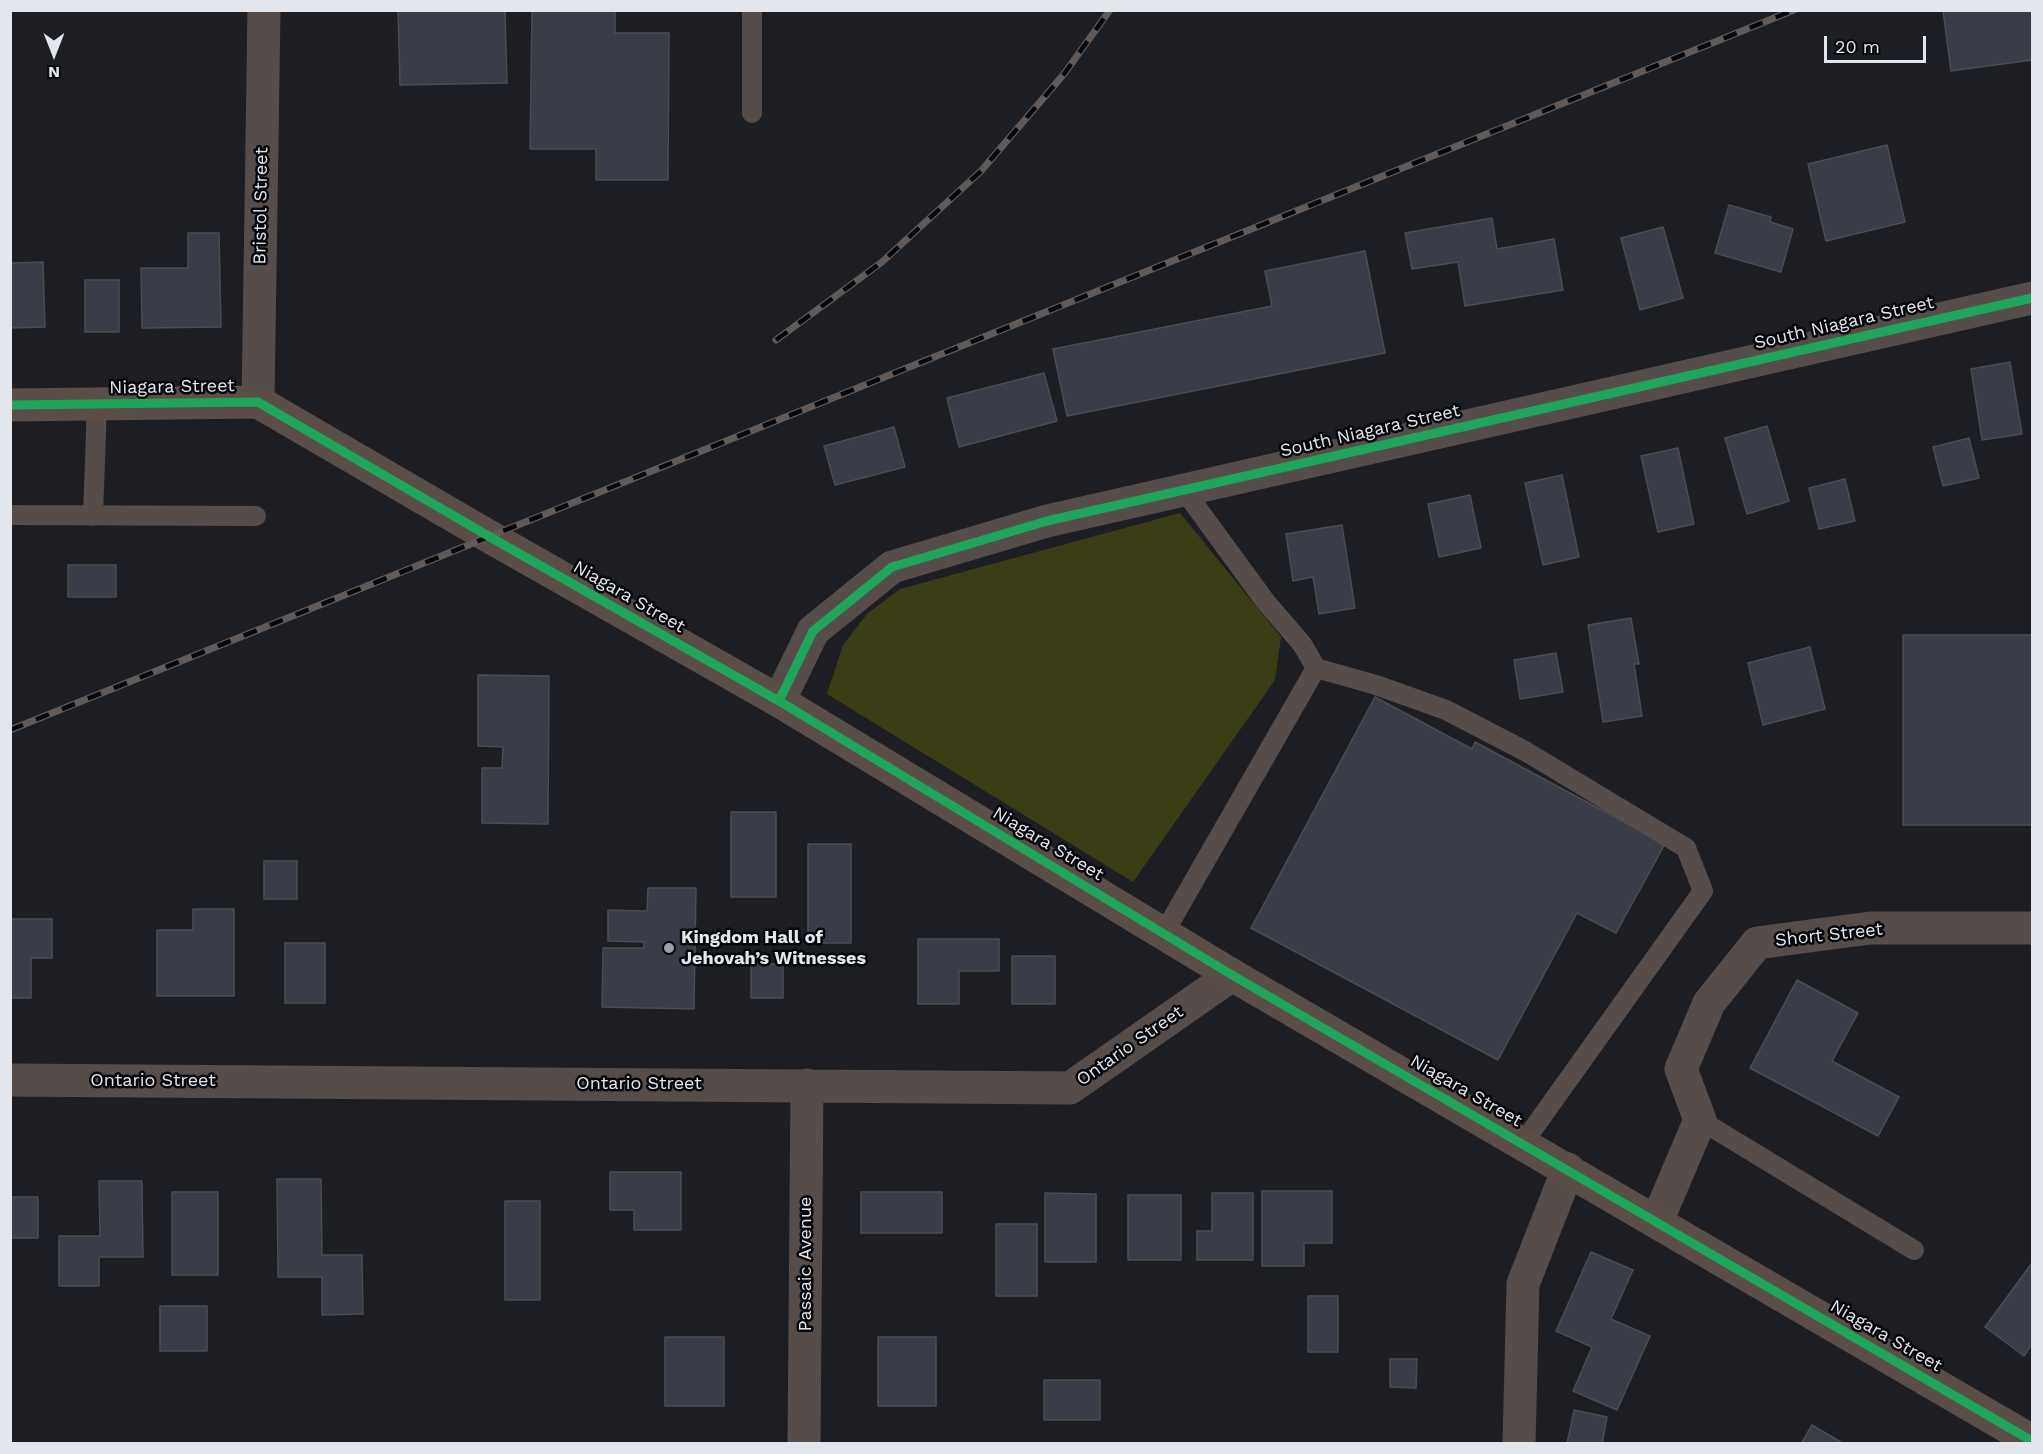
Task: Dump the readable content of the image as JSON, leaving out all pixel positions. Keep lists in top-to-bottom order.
{
  "streets": {
    "street": [
      "Bristol Street",
      "South Niagara Street",
      "Niagara Street",
      "Short Street",
      "Ontario Street",
      "Passaic Avenue"
    ]
  },
  "crossings": [
    ["Bristol Street", "Niagara Street"],
    ["South Niagara Street", "Niagara Street"],
    ["Niagara Street", "Ontario Street"],
    ["Ontario Street", "Passaic Avenue"]
  ],
  "places": ["Kingdom Hall of Jehovah’s Witnesses"],
  "scale_bar": "20 m",
  "north": "bottom"
}
